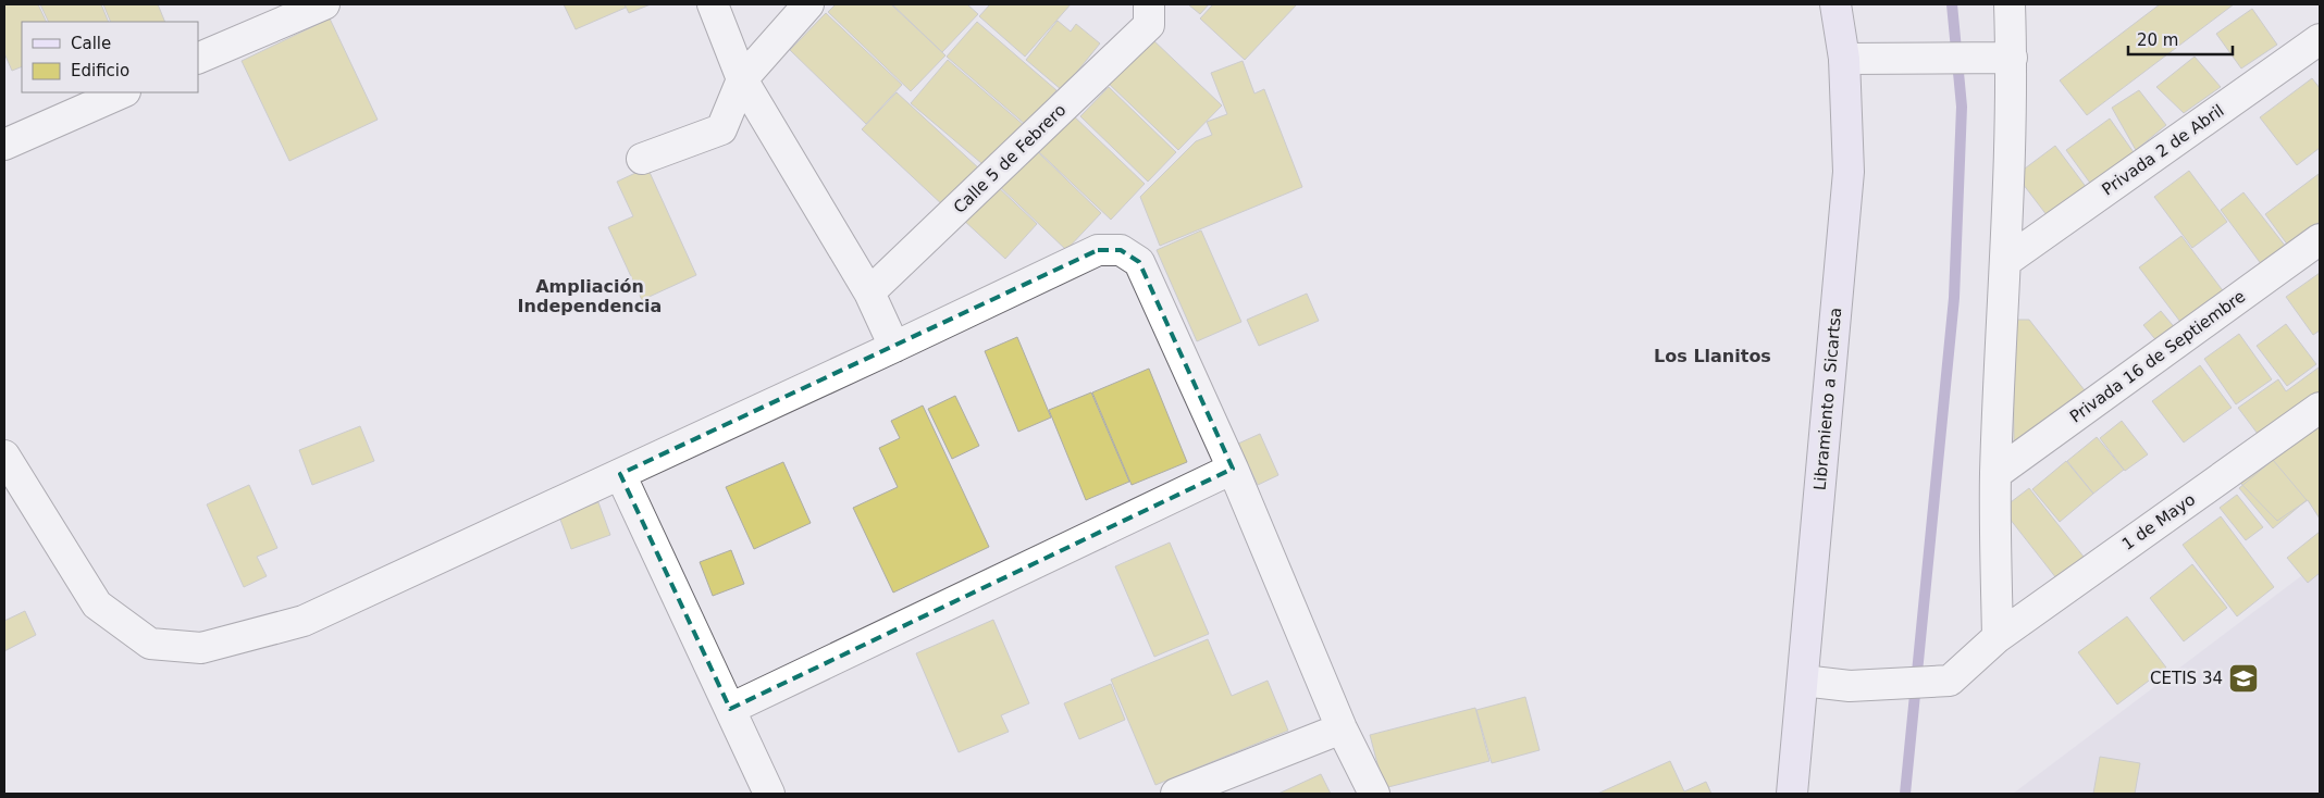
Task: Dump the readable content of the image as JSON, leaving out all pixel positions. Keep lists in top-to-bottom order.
{
  "streets": {
    "main road": ["Libramiento a Sicartsa"],
    "street": [
      "Privada 2 de Abril",
      "Calle 5 de Febrero",
      "Privada 16 de Septiembre",
      "1 de Mayo"
    ]
  },
  "crossings": [
    ["Libramiento a Sicartsa", "1 de Mayo"]
  ],
  "districts": ["Ampliación Independencia", "Los Llanitos"],
  "places": {
    "school or university": ["CETIS 34"]
  },
  "legend": ["Calle", "Edificio"],
  "scale_bar": "20 m"
}
